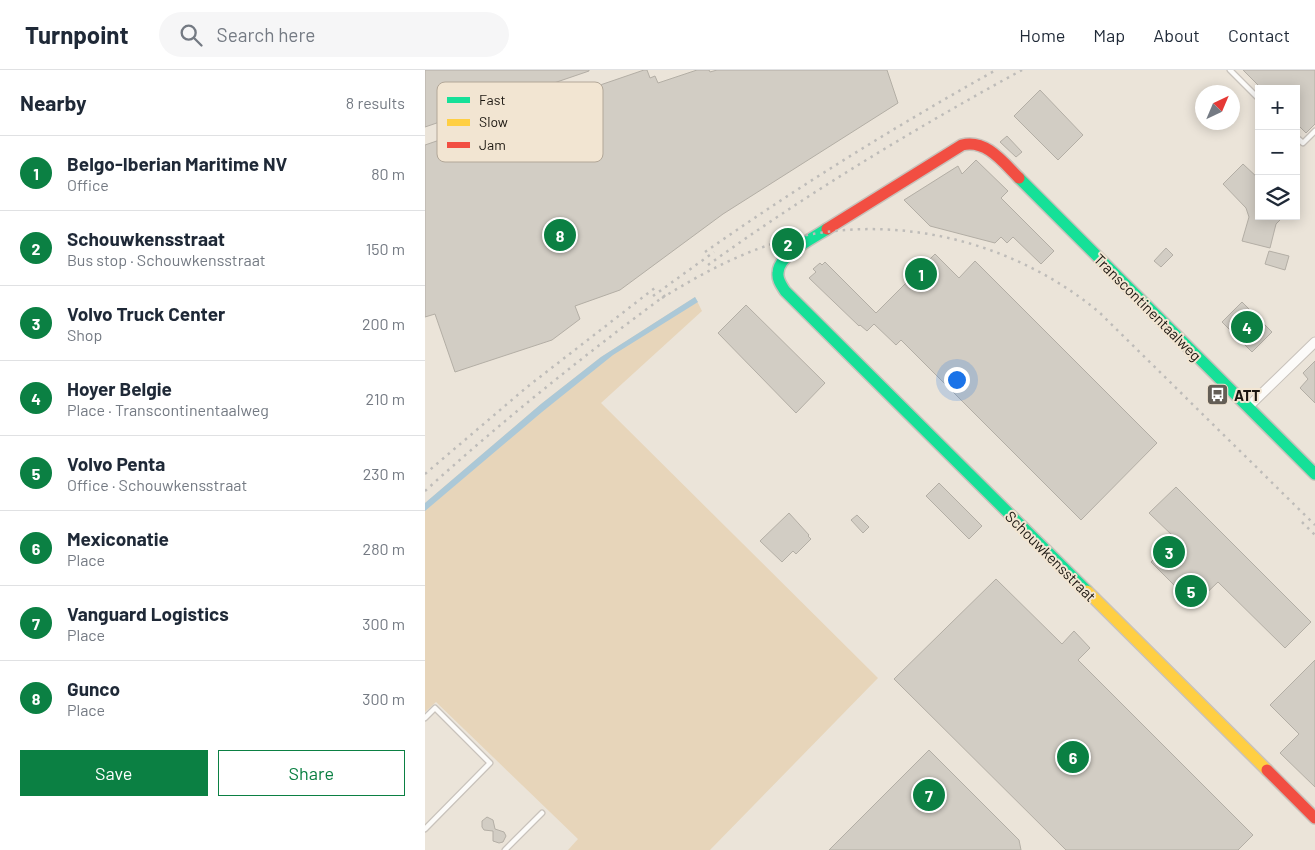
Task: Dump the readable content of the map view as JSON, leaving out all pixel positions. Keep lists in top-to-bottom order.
{
  "streets": {
    "street": ["Transcontinentaalweg", "Schouwkensstraat"]
  },
  "crossings": [
    ["Transcontinentaalweg", "Schouwkensstraat"]
  ],
  "places": {
    "bus stop": ["ATT"]
  },
  "legend": ["Fast", "Slow", "Jam"],
  "north": "top right",
  "page": {
    "header": "Turnpoint",
    "search": "Search here",
    "nav": [
      "Home",
      "Map",
      "About",
      "Contact"
    ],
    "heading": ["Nearby", "8 results"],
    "map_buttons": ["+", "−"],
    "list": [
      {
        "mark": "1",
        "name": "Belgo-Iberian Maritime NV",
        "note": "Office",
        "value": "80 m"
      },
      {
        "mark": "2",
        "name": "Schouwkensstraat",
        "note": "Bus stop · Schouwkensstraat",
        "value": "150 m"
      },
      {
        "mark": "3",
        "name": "Volvo Truck Center",
        "note": "Shop",
        "value": "200 m"
      },
      {
        "mark": "4",
        "name": "Hoyer Belgie",
        "note": "Place · Transcontinentaalweg",
        "value": "210 m"
      },
      {
        "mark": "5",
        "name": "Volvo Penta",
        "note": "Office · Schouwkensstraat",
        "value": "230 m"
      },
      {
        "mark": "6",
        "name": "Mexiconatie",
        "note": "Place",
        "value": "280 m"
      },
      {
        "mark": "7",
        "name": "Vanguard Logistics",
        "note": "Place",
        "value": "300 m"
      },
      {
        "mark": "8",
        "name": "Gunco",
        "note": "Place",
        "value": "300 m"
      }
    ],
    "pins": [
      "8",
      "2",
      "1",
      "4",
      "3",
      "5",
      "6",
      "7"
    ],
    "buttons": ["Save", "Share"]
  }
}
